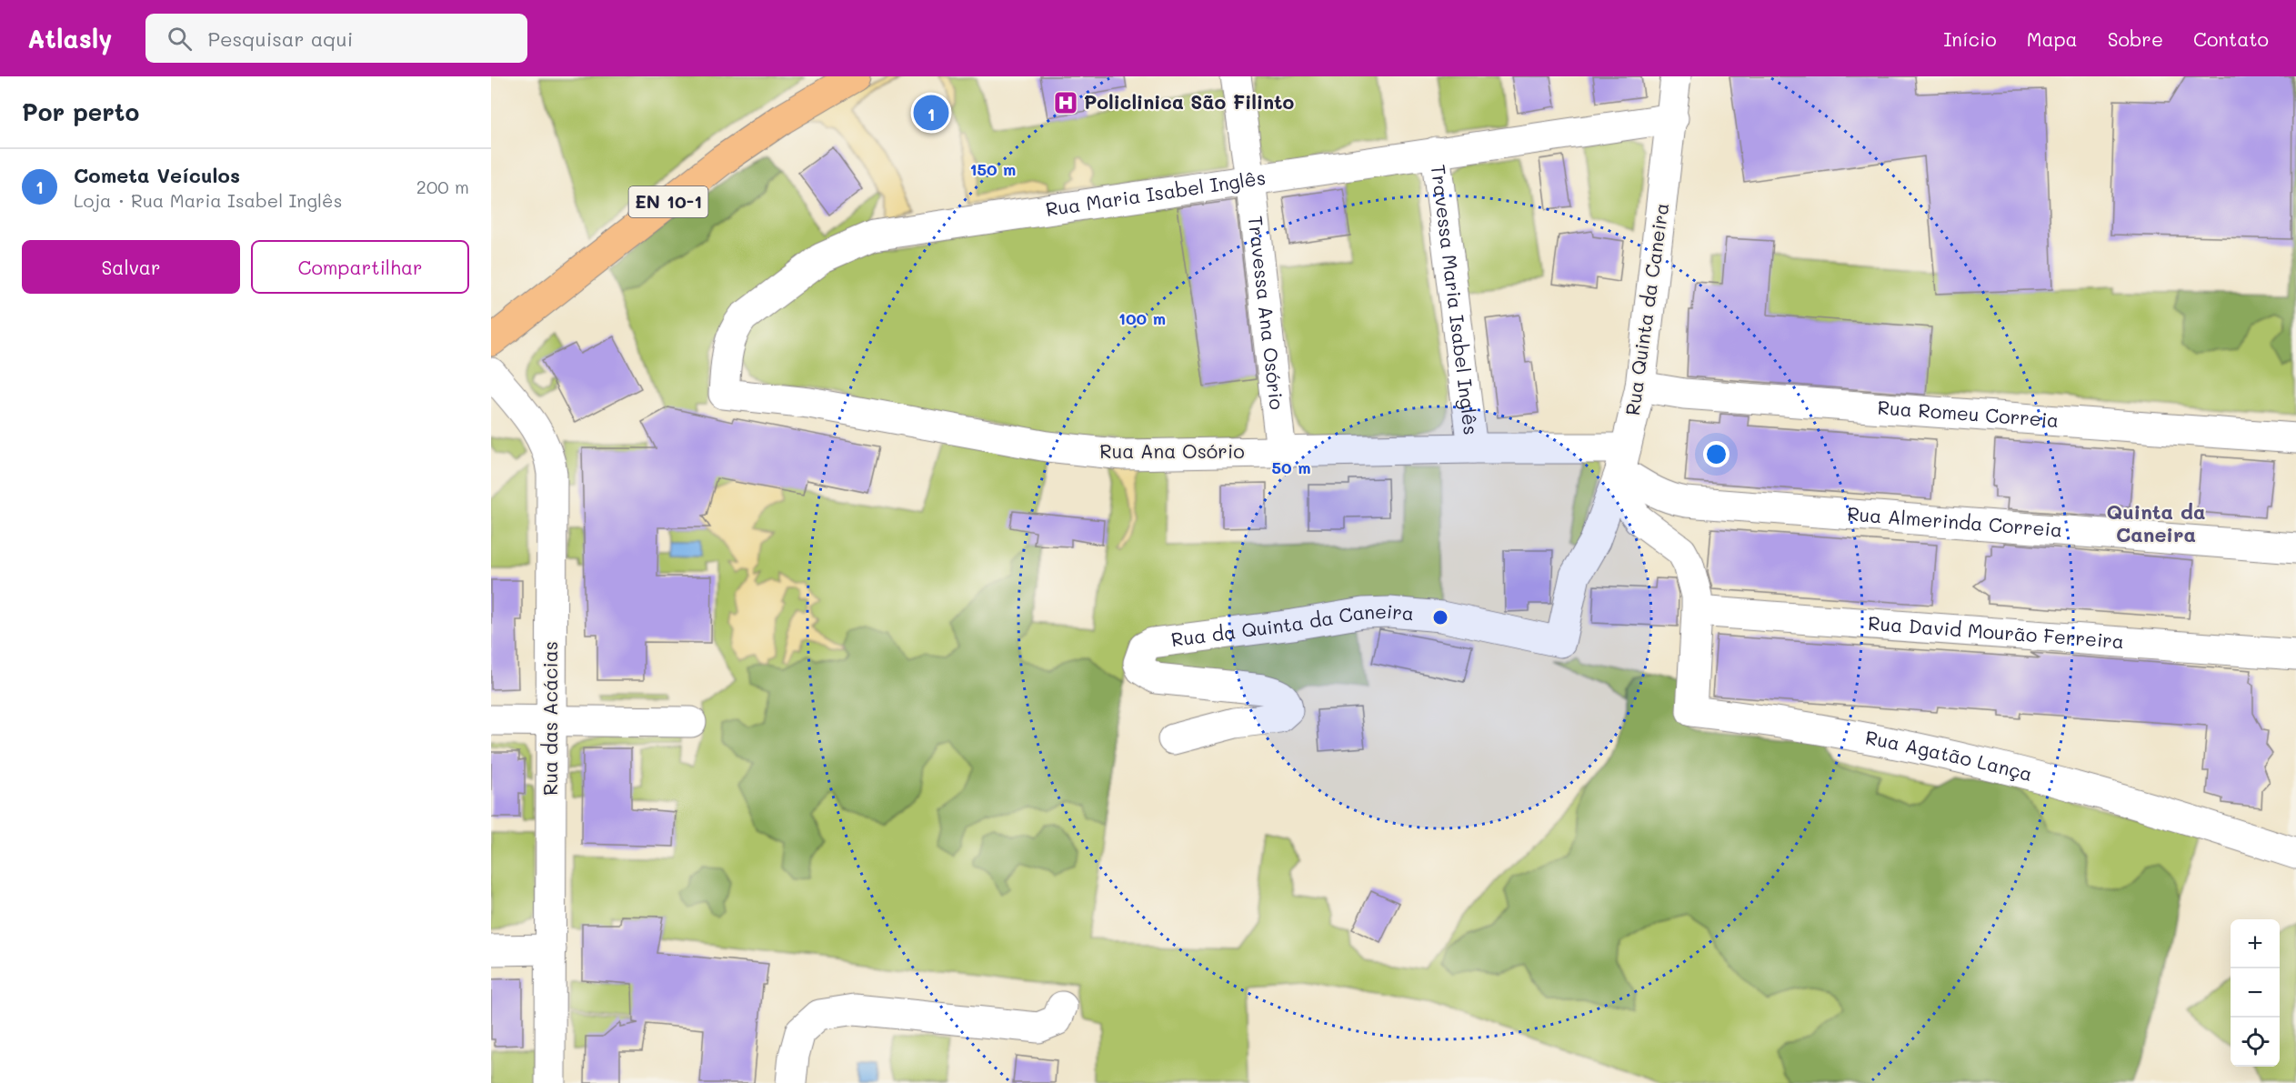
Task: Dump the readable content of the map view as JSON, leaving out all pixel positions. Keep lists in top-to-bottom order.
{
  "streets": {
    "main road": ["EN 10-1"],
    "street": [
      "Rua Maria Isabel Inglês",
      "Travessa Maria Isabel Inglês",
      "Rua Quinta da Caneira",
      "Travessa Ana Osório",
      "Rua Romeu Correia",
      "Rua Ana Osório",
      "Rua Almerinda Correia",
      "Rua da Quinta da Caneira",
      "Rua David Mourão Ferreira",
      "Rua das Acácias",
      "Rua Agatão Lança"
    ]
  },
  "crossings": [
    ["Rua Maria Isabel Inglês", "Travessa Maria Isabel Inglês"],
    ["Rua Maria Isabel Inglês", "Rua Quinta da Caneira"],
    ["Rua Maria Isabel Inglês", "Travessa Ana Osório"],
    ["Rua Maria Isabel Inglês", "Rua Ana Osório"],
    ["Travessa Maria Isabel Inglês", "Rua Ana Osório"],
    ["Rua Quinta da Caneira", "Rua Romeu Correia"],
    ["Rua Quinta da Caneira", "Rua Ana Osório"],
    ["Rua Quinta da Caneira", "Rua Almerinda Correia"],
    ["Rua Quinta da Caneira", "Rua da Quinta da Caneira"],
    ["Rua Quinta da Caneira", "Rua David Mourão Ferreira"],
    ["Rua Quinta da Caneira", "Rua Agatão Lança"],
    ["Travessa Ana Osório", "Rua Ana Osório"],
    ["Rua Ana Osório", "Rua Almerinda Correia"],
    ["Rua Ana Osório", "Rua da Quinta da Caneira"],
    ["Rua Almerinda Correia", "Rua da Quinta da Caneira"],
    ["Rua David Mourão Ferreira", "Rua Agatão Lança"]
  ],
  "districts": ["Quinta da Caneira"],
  "places": {
    "hospital": ["Policlinica São Filinto"]
  },
  "page": {
    "header": "Atlasly",
    "search": "Pesquisar aqui",
    "nav": [
      "Início",
      "Mapa",
      "Sobre",
      "Contato"
    ],
    "heading": "Por perto",
    "pins": "1",
    "list": [
      {
        "mark": "1",
        "name": "Cometa Veículos",
        "note": "Loja · Rua Maria Isabel Inglês",
        "value": "200 m"
      }
    ],
    "buttons": ["Salvar", "Compartilhar"],
    "map_buttons": ["+", "−"]
  },
  "rings": ["150 m", "100 m", "50 m"]
}
